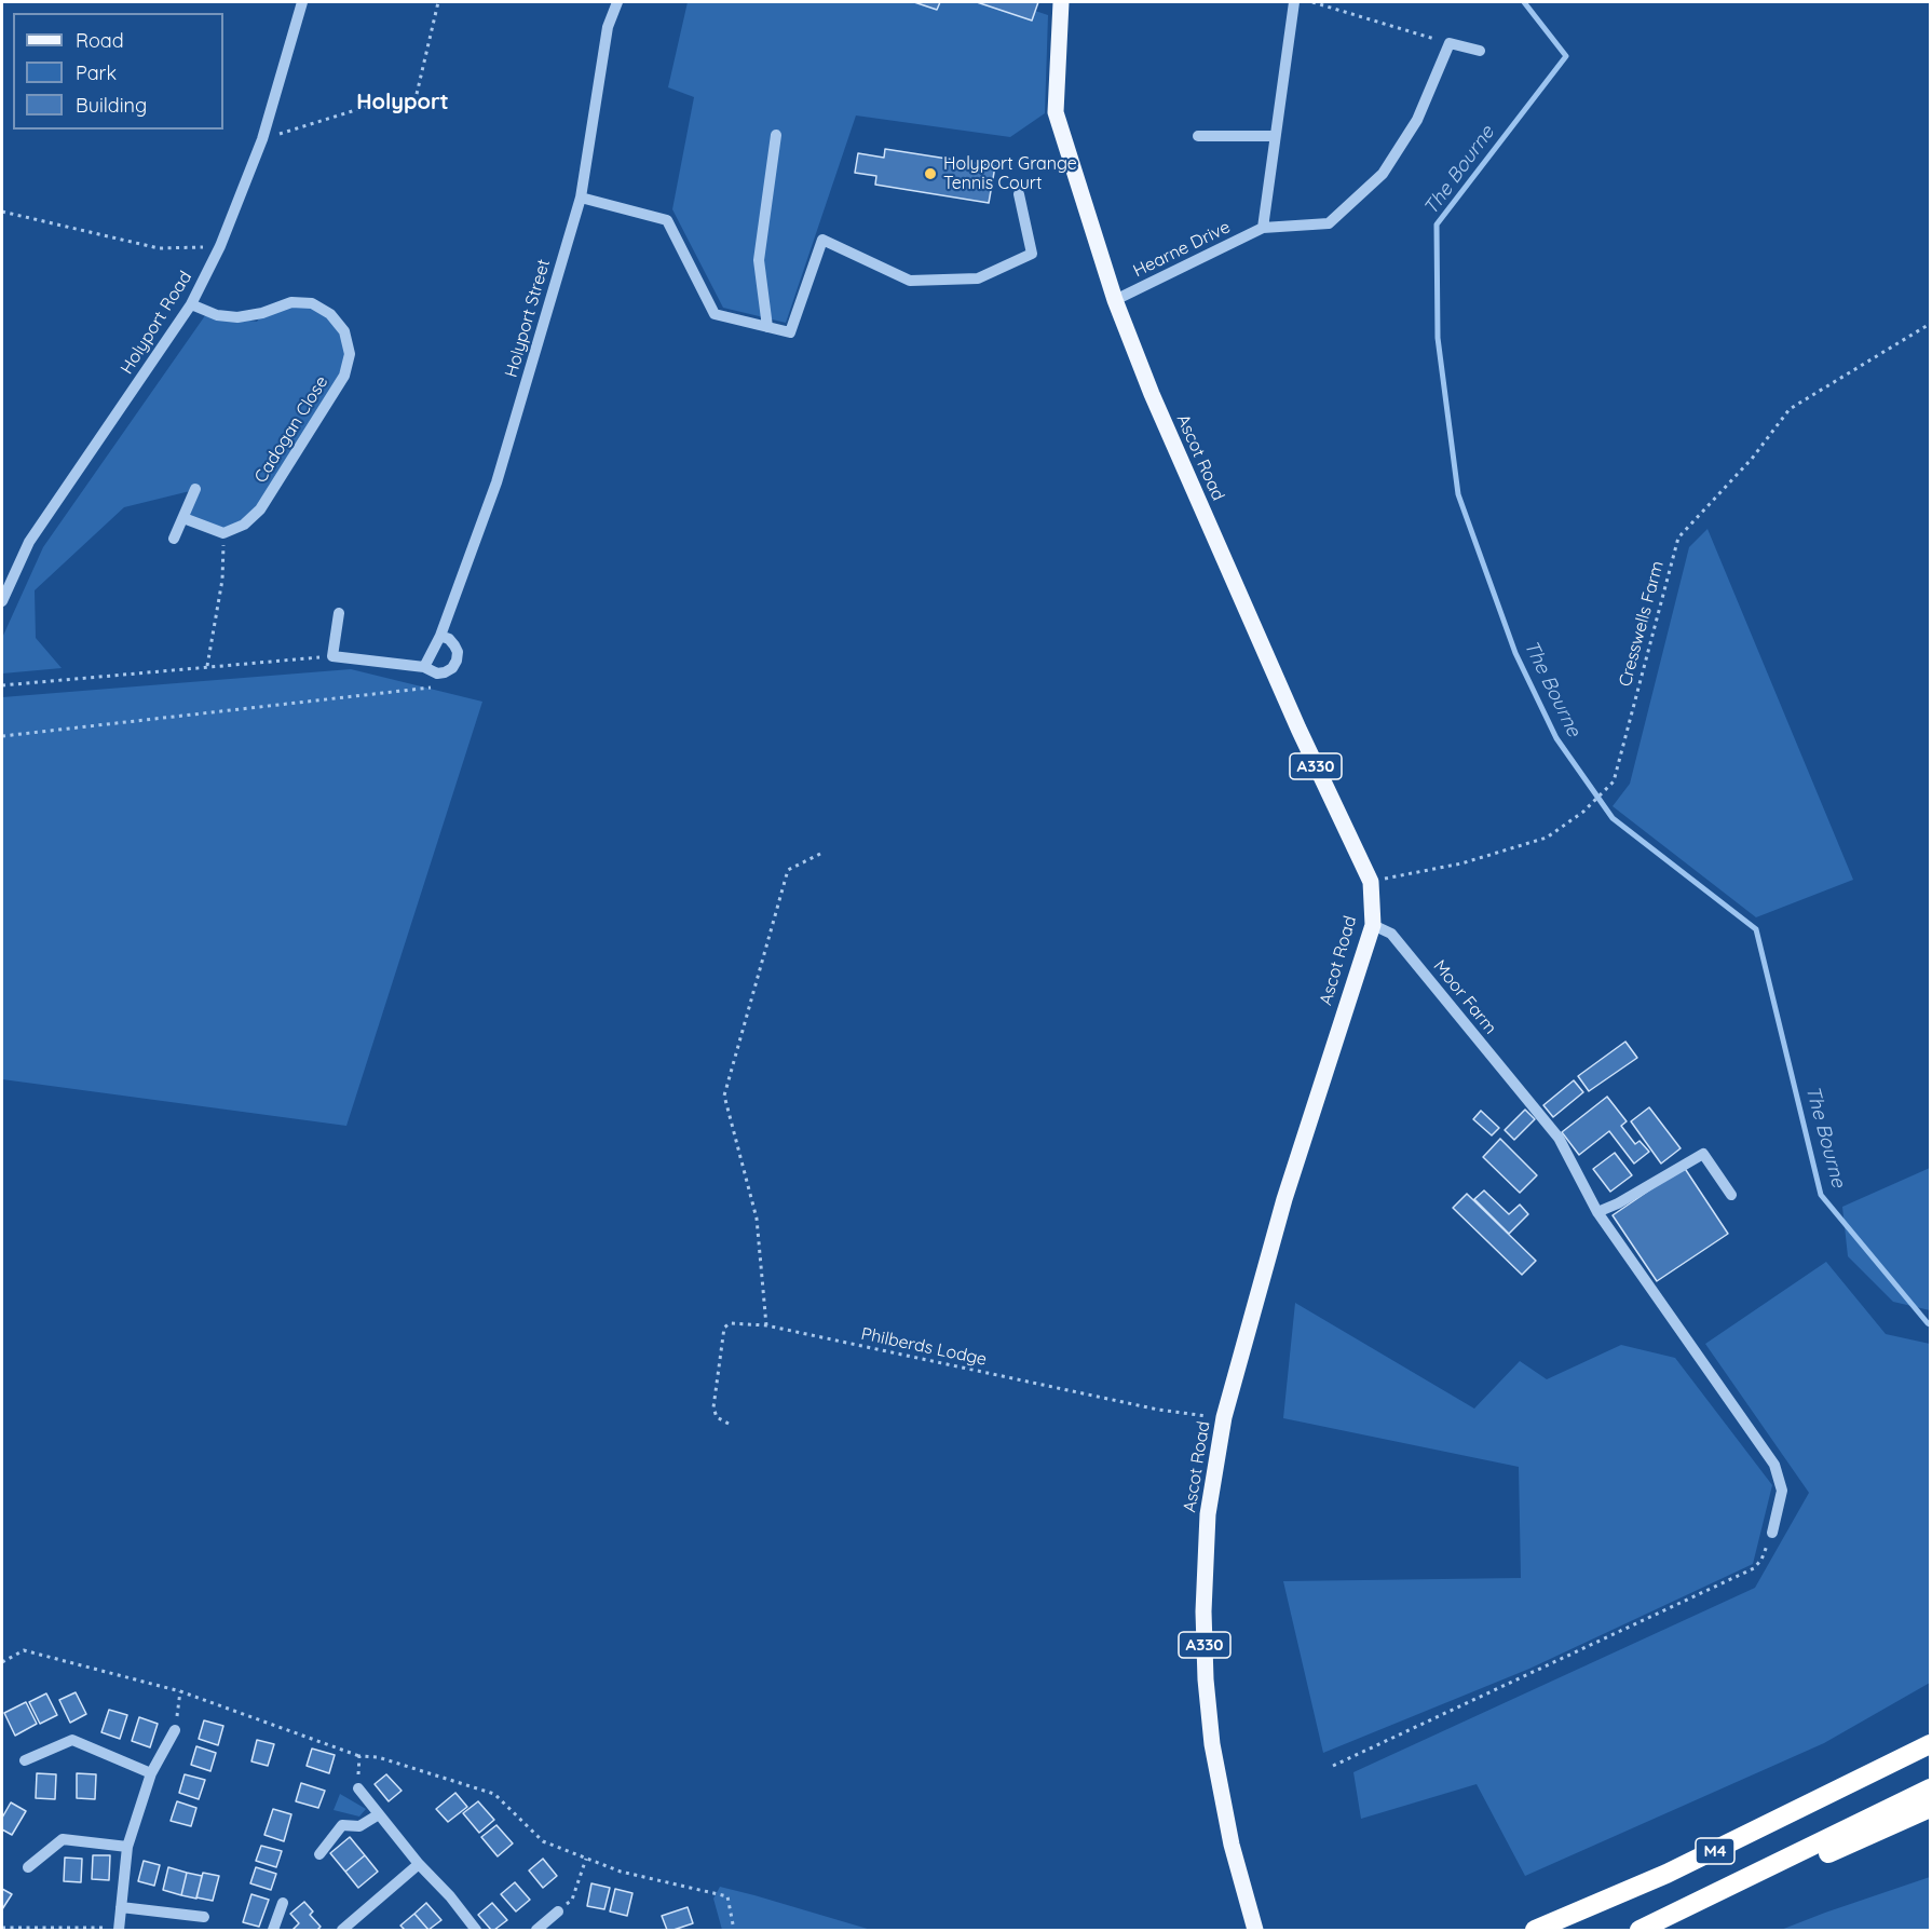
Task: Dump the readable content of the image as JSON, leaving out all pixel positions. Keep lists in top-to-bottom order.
{
  "streets": {
    "highway": ["M4"],
    "main road": ["Ascot Road", "A330"],
    "street": [
      "Hearne Drive",
      "Holyport Street",
      "Holyport Road",
      "Cadogan Close",
      "Moor Farm"
    ],
    "path": ["Cresswells Farm", "Philberds Lodge"]
  },
  "crossings": [
    ["Hearne Drive", "Ascot Road"],
    ["Holyport Road", "Cadogan Close"],
    ["Ascot Road", "Cresswells Farm"],
    ["Ascot Road", "Moor Farm"],
    ["Ascot Road", "Philberds Lodge"]
  ],
  "districts": ["Holyport"],
  "water": ["The Bourne"],
  "places": ["Holyport Grange Tennis Court"],
  "legend": ["Road", "Park", "Building"]
}
